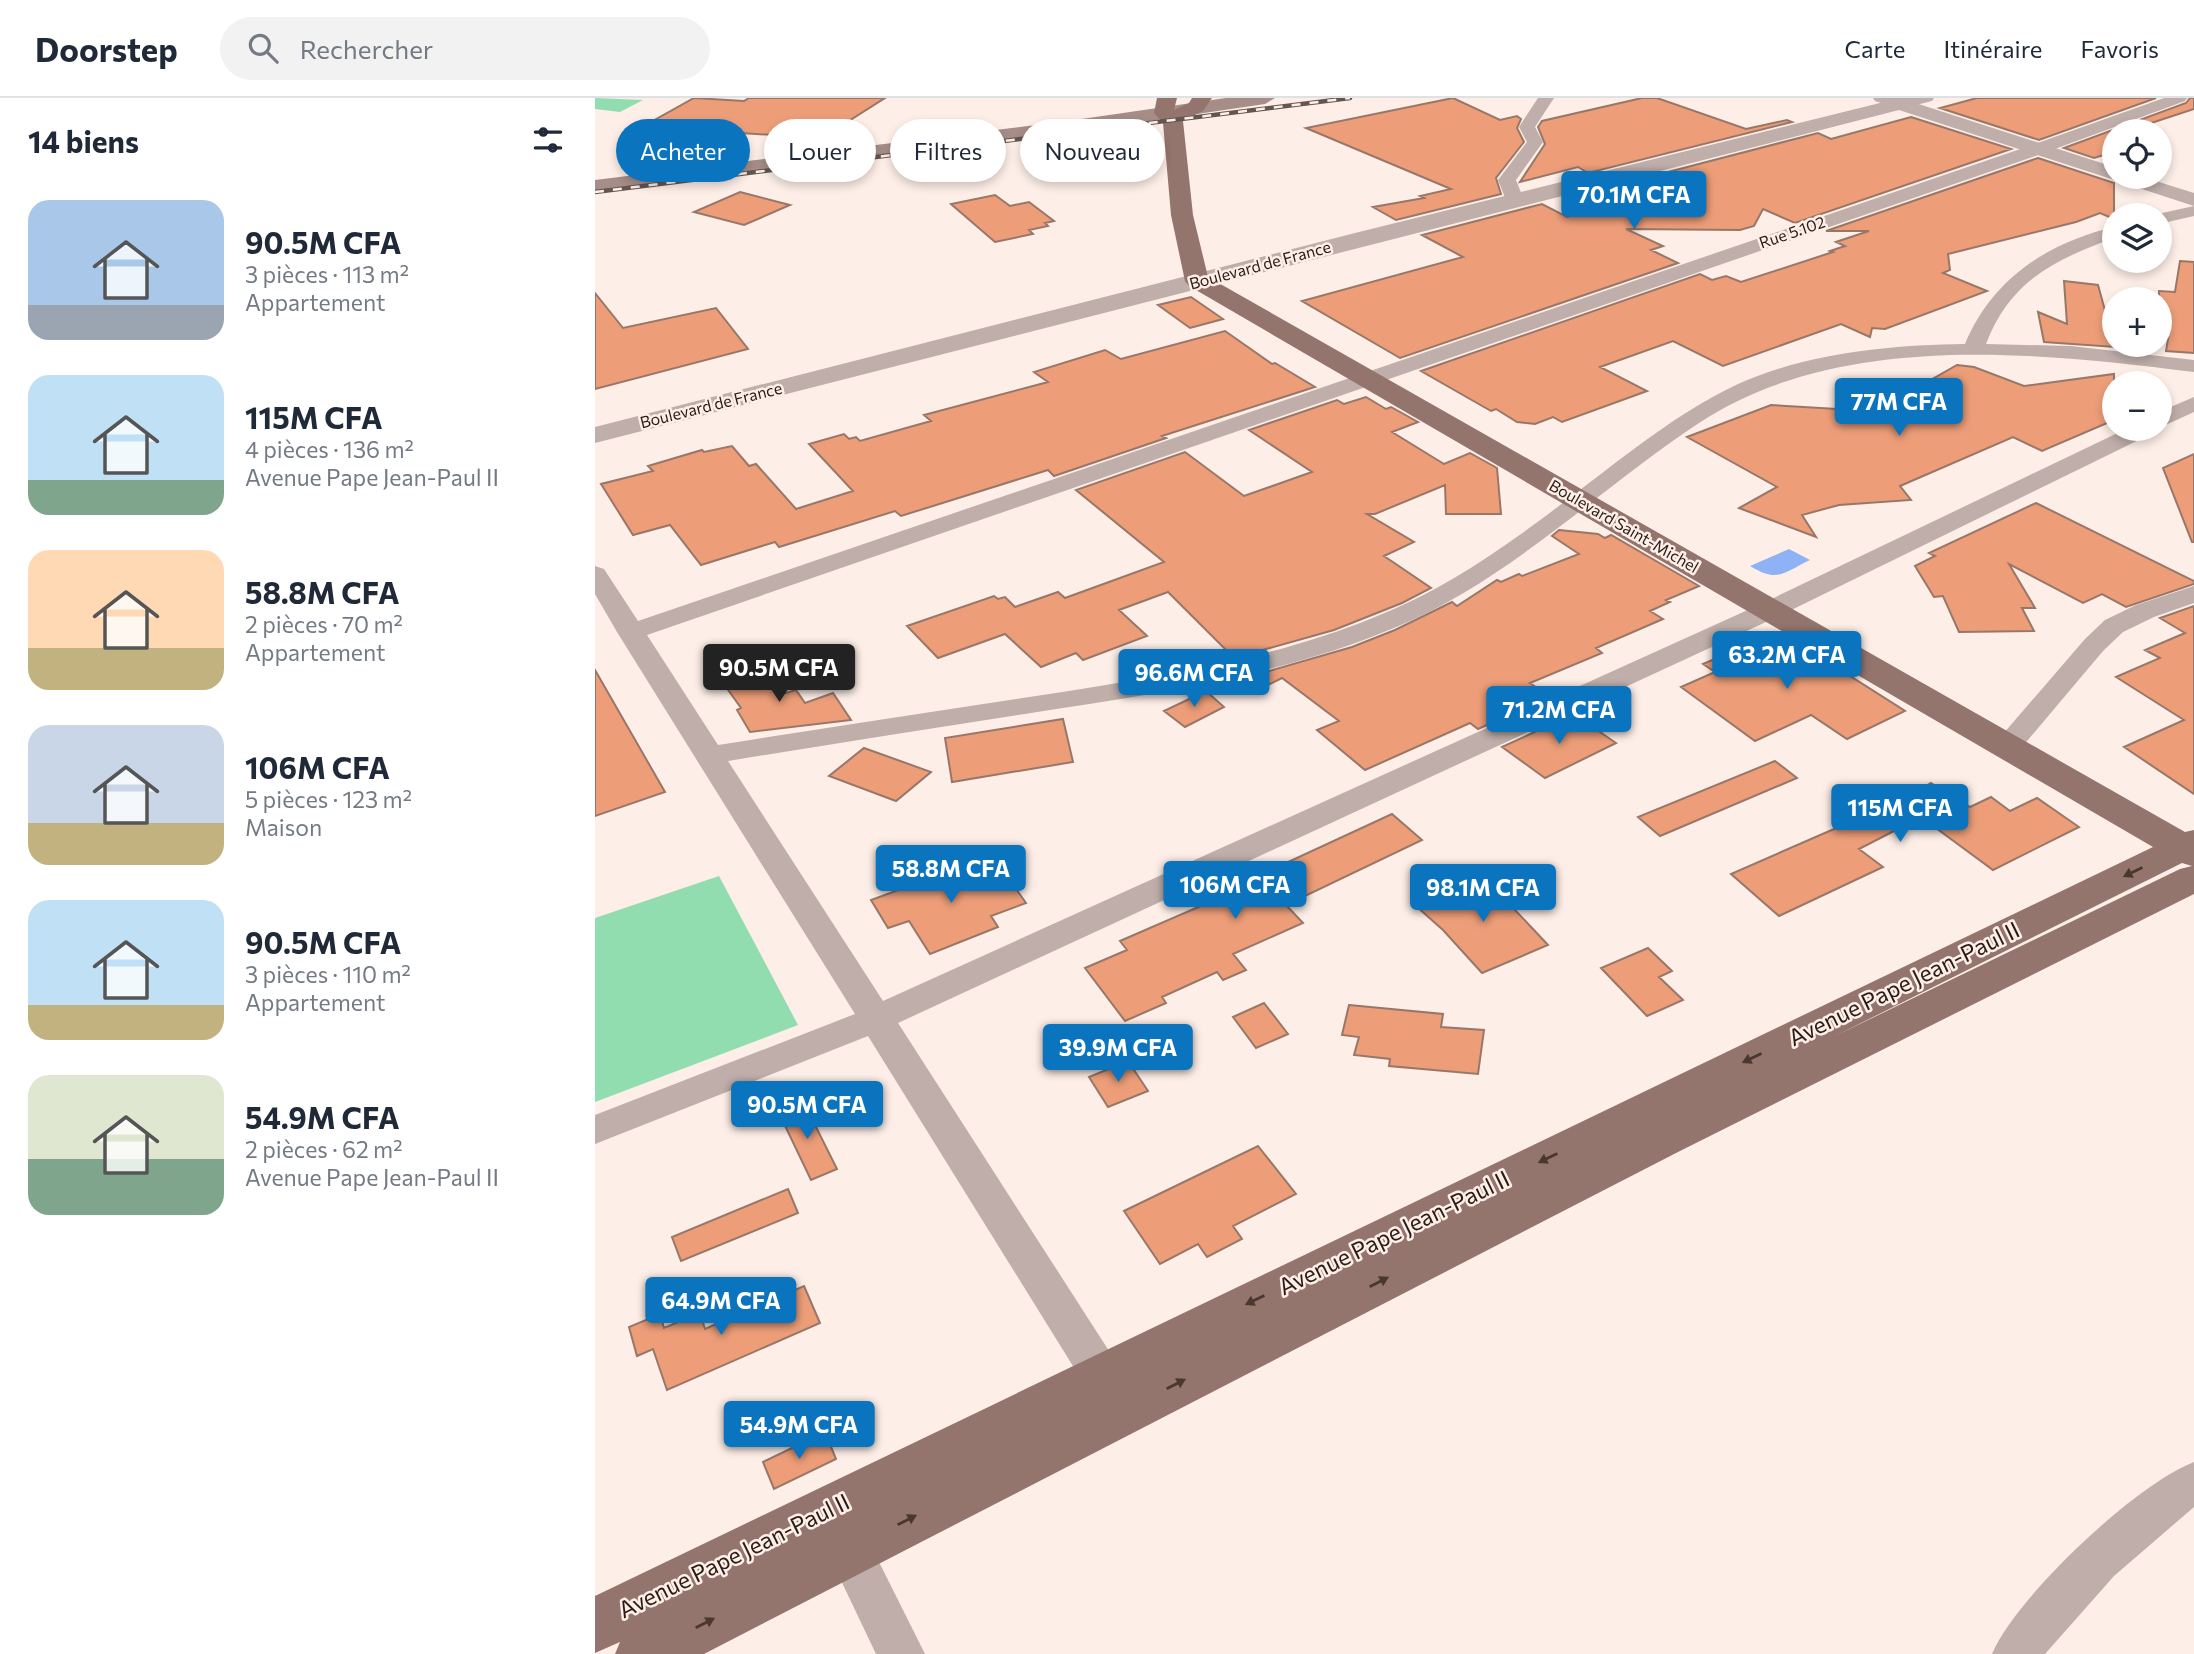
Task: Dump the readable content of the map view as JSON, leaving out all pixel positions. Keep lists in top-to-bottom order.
{
  "streets": {
    "main road": ["Boulevard Saint-Michel", "Avenue Pape Jean-Paul II"],
    "street": ["Rue 5.102", "Boulevard de France"]
  },
  "crossings": [
    ["Rue 5.102", "Boulevard Saint-Michel"],
    ["Boulevard de France", "Boulevard Saint-Michel"],
    ["Boulevard Saint-Michel", "Avenue Pape Jean-Paul II"]
  ],
  "page": {
    "header": "Doorstep",
    "search": "Rechercher",
    "nav": ["Carte", "Itinéraire", "Favoris"],
    "heading": "14 biens",
    "map_buttons": ["+", "−"],
    "chip": [
      "Acheter",
      "Louer",
      "Filtres",
      "Nouveau"
    ],
    "price": [
      "70.1M CFA",
      "77M CFA",
      "63.2M CFA",
      "90.5M CFA",
      "96.6M CFA",
      "71.2M CFA",
      "115M CFA",
      "58.8M CFA",
      "106M CFA",
      "98.1M CFA",
      "39.9M CFA",
      "90.5M CFA",
      "64.9M CFA",
      "54.9M CFA"
    ],
    "list": [
      {
        "name": "90.5M CFA",
        "note": "3 pièces · 113 m² · Appartement"
      },
      {
        "name": "115M CFA",
        "note": "4 pièces · 136 m² · Avenue Pape Jean-Paul II"
      },
      {
        "name": "58.8M CFA",
        "note": "2 pièces · 70 m² · Appartement"
      },
      {
        "name": "106M CFA",
        "note": "5 pièces · 123 m² · Maison"
      },
      {
        "name": "90.5M CFA",
        "note": "3 pièces · 110 m² · Appartement"
      },
      {
        "name": "54.9M CFA",
        "note": "2 pièces · 62 m² · Avenue Pape Jean-Paul II"
      }
    ]
  }
}
